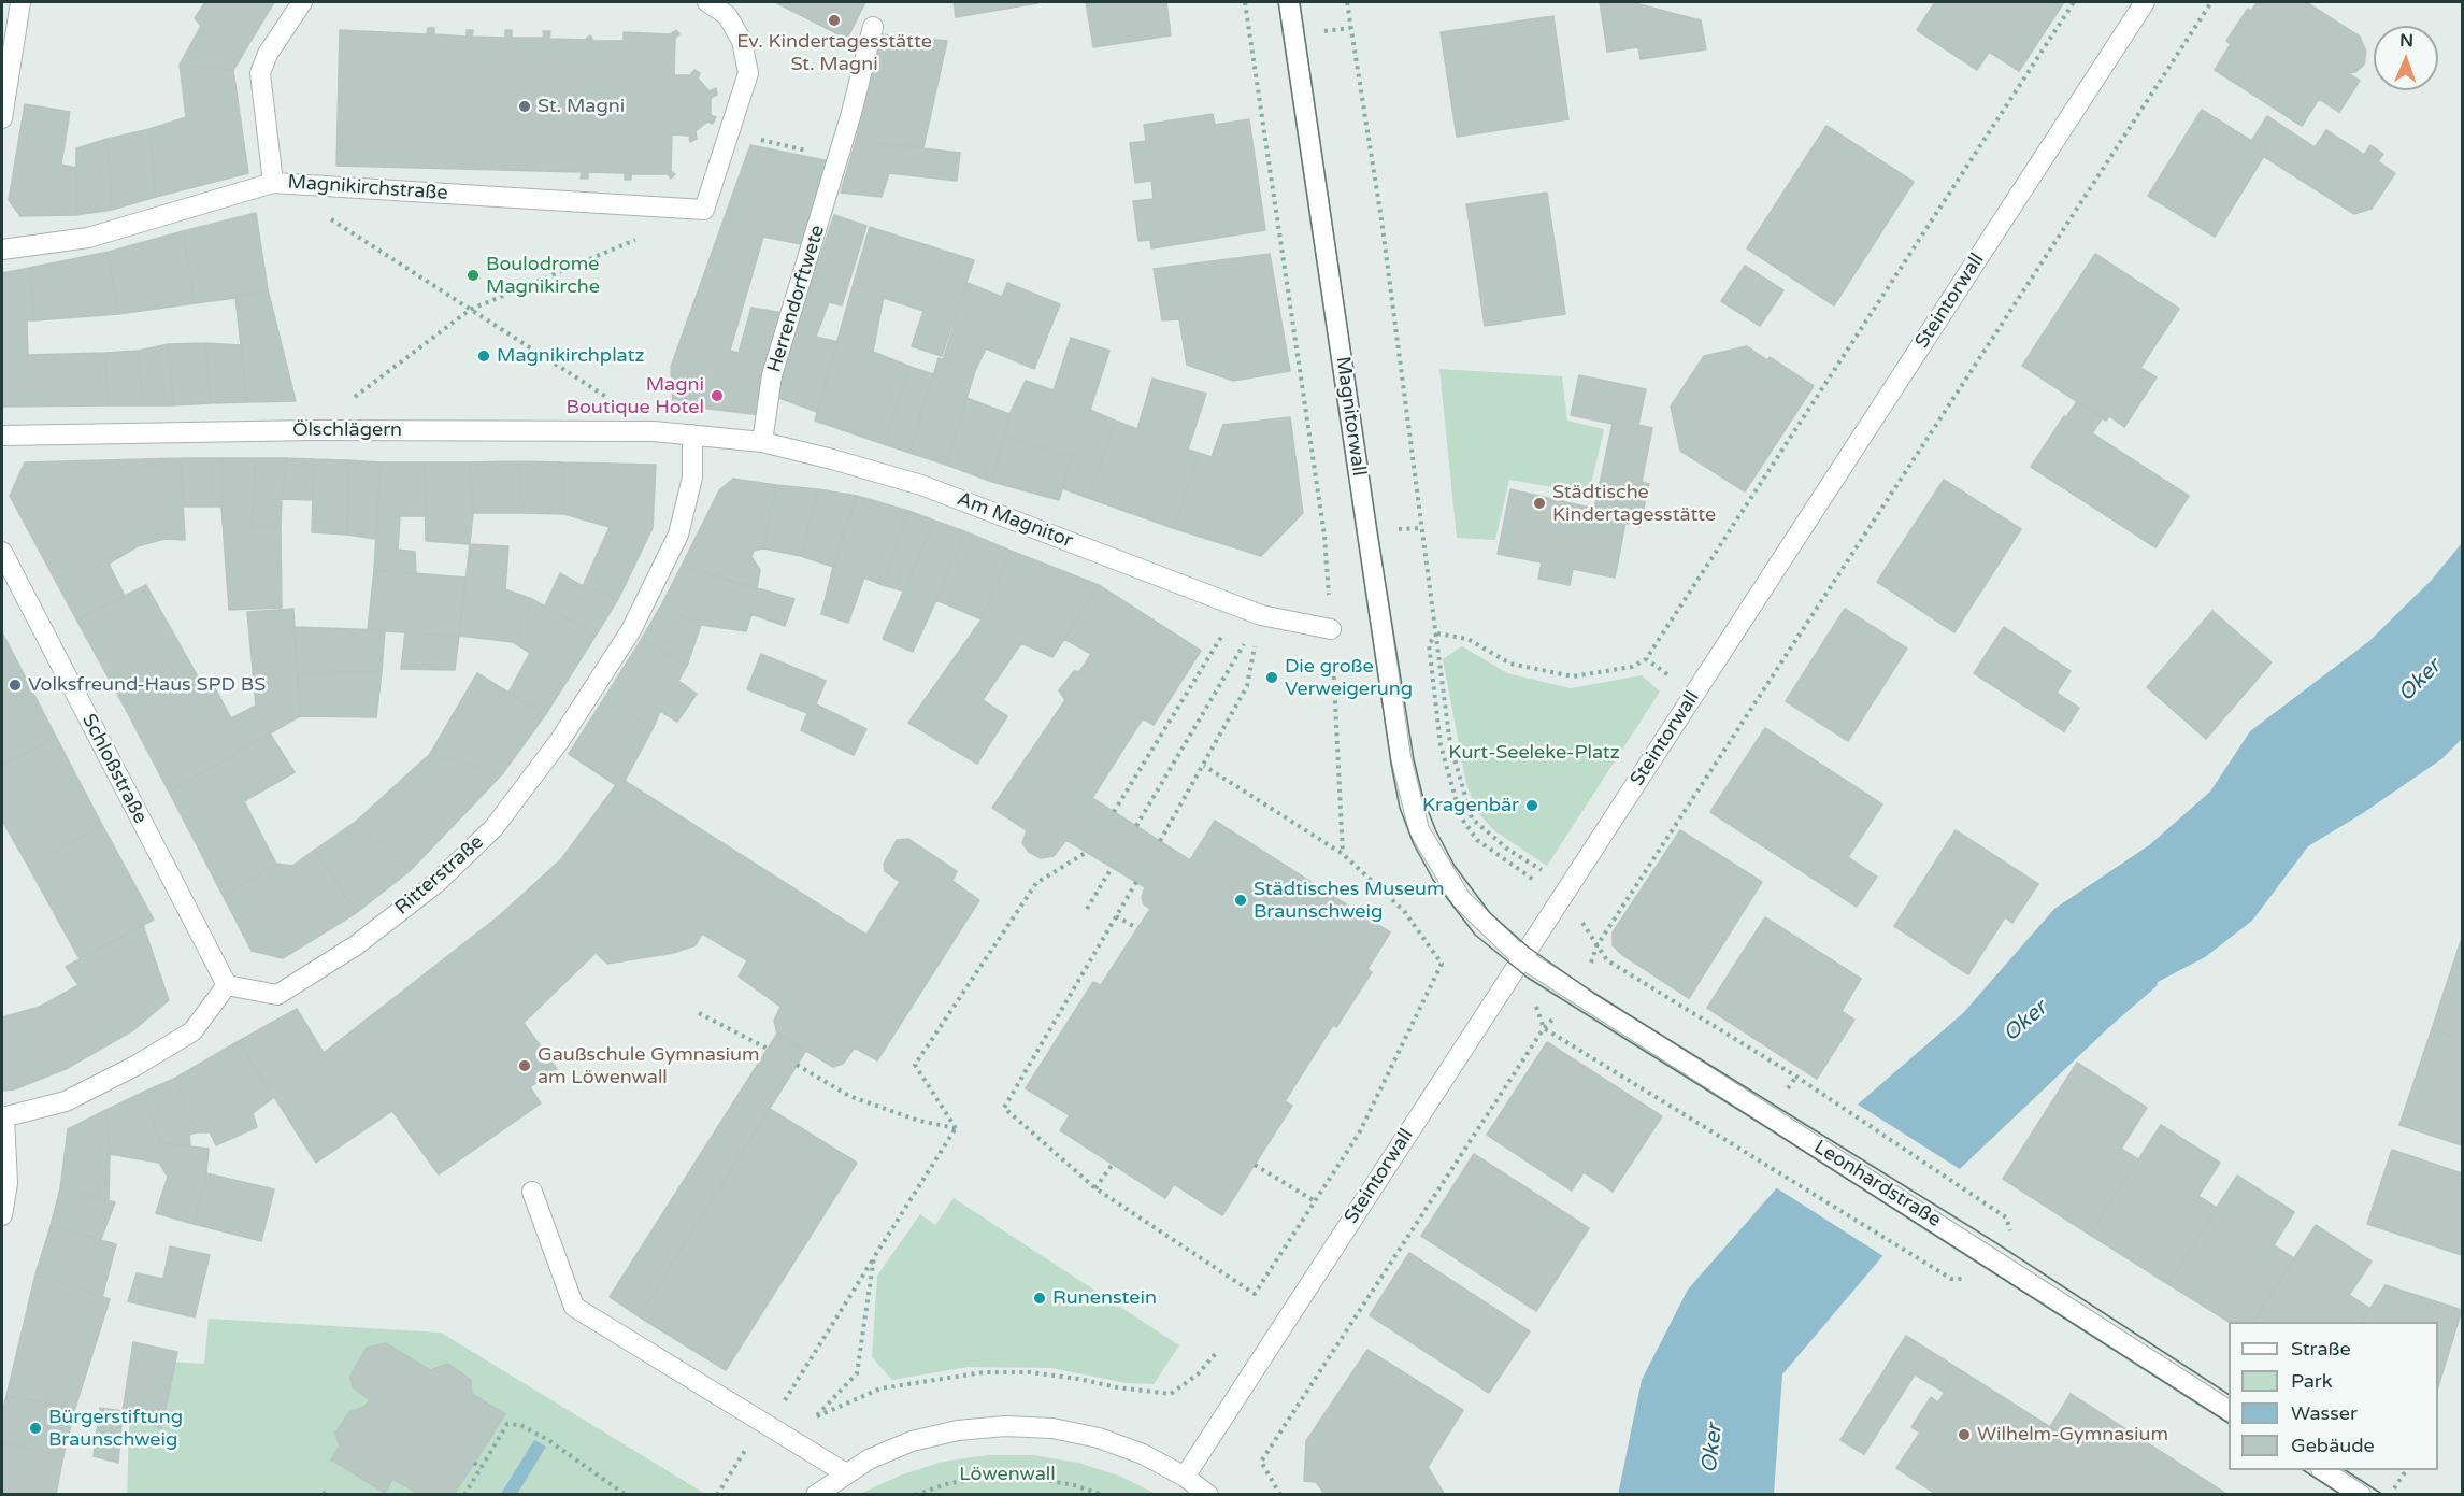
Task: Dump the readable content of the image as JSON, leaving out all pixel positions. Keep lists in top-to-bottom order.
{
  "streets": {
    "street": [
      "Magnikirchstraße",
      "Herrendorftwete",
      "Steintorwall",
      "Magnitorwall",
      "Ölschlägern",
      "Am Magnitor",
      "Schloßstraße",
      "Ritterstraße",
      "Leonhardstraße"
    ]
  },
  "crossings": [
    ["Herrendorftwete", "Am Magnitor"],
    ["Steintorwall", "Magnitorwall"],
    ["Steintorwall", "Leonhardstraße"],
    ["Magnitorwall", "Leonhardstraße"],
    ["Ölschlägern", "Am Magnitor"],
    ["Ölschlägern", "Ritterstraße"],
    ["Am Magnitor", "Ritterstraße"],
    ["Schloßstraße", "Ritterstraße"]
  ],
  "water": ["Oker"],
  "parks": ["Kurt-Seeleke-Platz", "Löwenwall"],
  "places": [
    "Ev. Kindertagesstätte St. Magni",
    "St. Magni",
    "Boulodrome Magnikirche",
    "Magnikirchplatz",
    "Magni Boutique Hotel",
    "Städtische Kindertagesstätte",
    "Die große Verweigerung",
    "Volksfreund-Haus SPD BS",
    "Kragenbär",
    "Städtisches Museum Braunschweig",
    "Gaußschule Gymnasium am Löwenwall",
    "Runenstein",
    "Bürgerstiftung Braunschweig",
    "Wilhelm-Gymnasium"
  ],
  "legend": [
    "Straße",
    "Park",
    "Wasser",
    "Gebäude"
  ],
  "north": "top"
}
